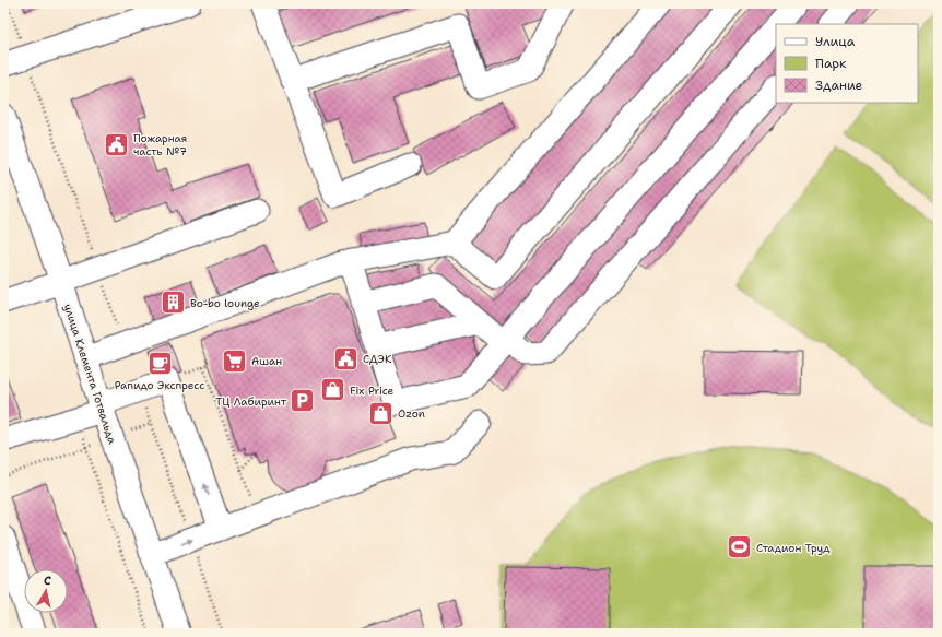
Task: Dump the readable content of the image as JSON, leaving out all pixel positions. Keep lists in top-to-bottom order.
{
  "streets": {
    "street": ["улица Клемента Готвальда"]
  },
  "places": {
    "public building": ["Пожарная часть №7", "СДЭК"],
    "building": ["Bo-bo lounge"],
    "supermarket": ["Ашан"],
    "cafe": ["Рапидо Экспресс"],
    "shop": ["Fix Price", "Ozon"],
    "parking": ["ТЦ Лабиринт"],
    "sports": ["Стадион Труд"]
  },
  "legend": ["Улица", "Парк", "Здание"],
  "north": "top"
}
